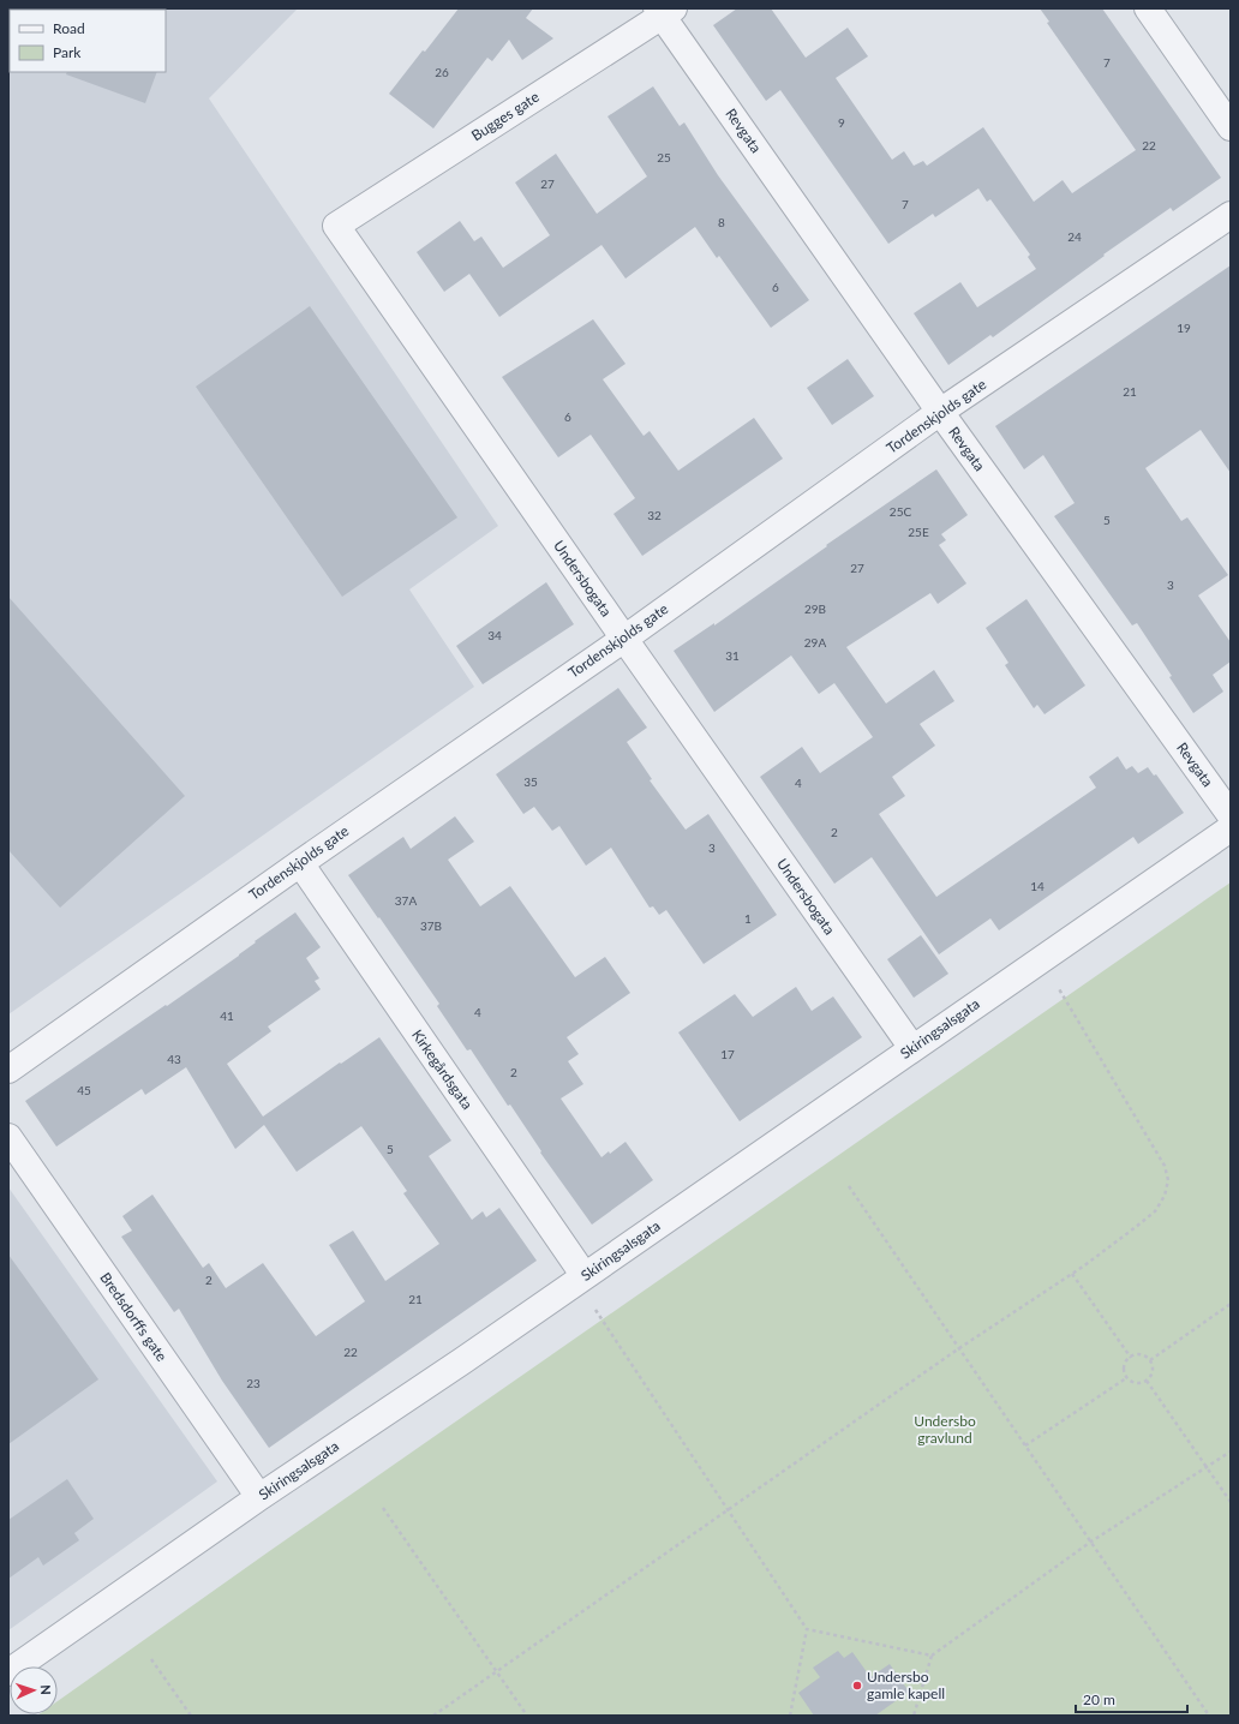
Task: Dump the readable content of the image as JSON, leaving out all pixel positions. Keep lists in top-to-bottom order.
{
  "streets": {
    "street": [
      "Bugges gate",
      "Revgata",
      "Tordenskjolds gate",
      "Undersbogata",
      "Skiringsalsgata",
      "Kirkegårdsgata",
      "Bredsdorffs gate"
    ]
  },
  "crossings": [
    ["Bugges gate", "Revgata"],
    ["Bugges gate", "Undersbogata"],
    ["Revgata", "Tordenskjolds gate"],
    ["Tordenskjolds gate", "Undersbogata"],
    ["Tordenskjolds gate", "Kirkegårdsgata"],
    ["Undersbogata", "Skiringsalsgata"],
    ["Skiringsalsgata", "Kirkegårdsgata"],
    ["Skiringsalsgata", "Bredsdorffs gate"]
  ],
  "parks": ["Undersbo gravlund"],
  "places": ["Undersbo gamle kapell"],
  "house_numbers": [
    "7",
    "26",
    "9",
    "22",
    "25",
    "27",
    "7",
    "8",
    "24",
    "6",
    "19",
    "21",
    "6",
    "25C",
    "32",
    "5",
    "25E",
    "27",
    "3",
    "29B",
    "34",
    "29A",
    "31",
    "35",
    "4",
    "2",
    "3",
    "14",
    "37A",
    "1",
    "37B",
    "4",
    "41",
    "17",
    "43",
    "2",
    "45",
    "5",
    "2",
    "21",
    "22",
    "23"
  ],
  "legend": ["Road", "Park"],
  "scale_bar": "20 m",
  "north": "right"
}
